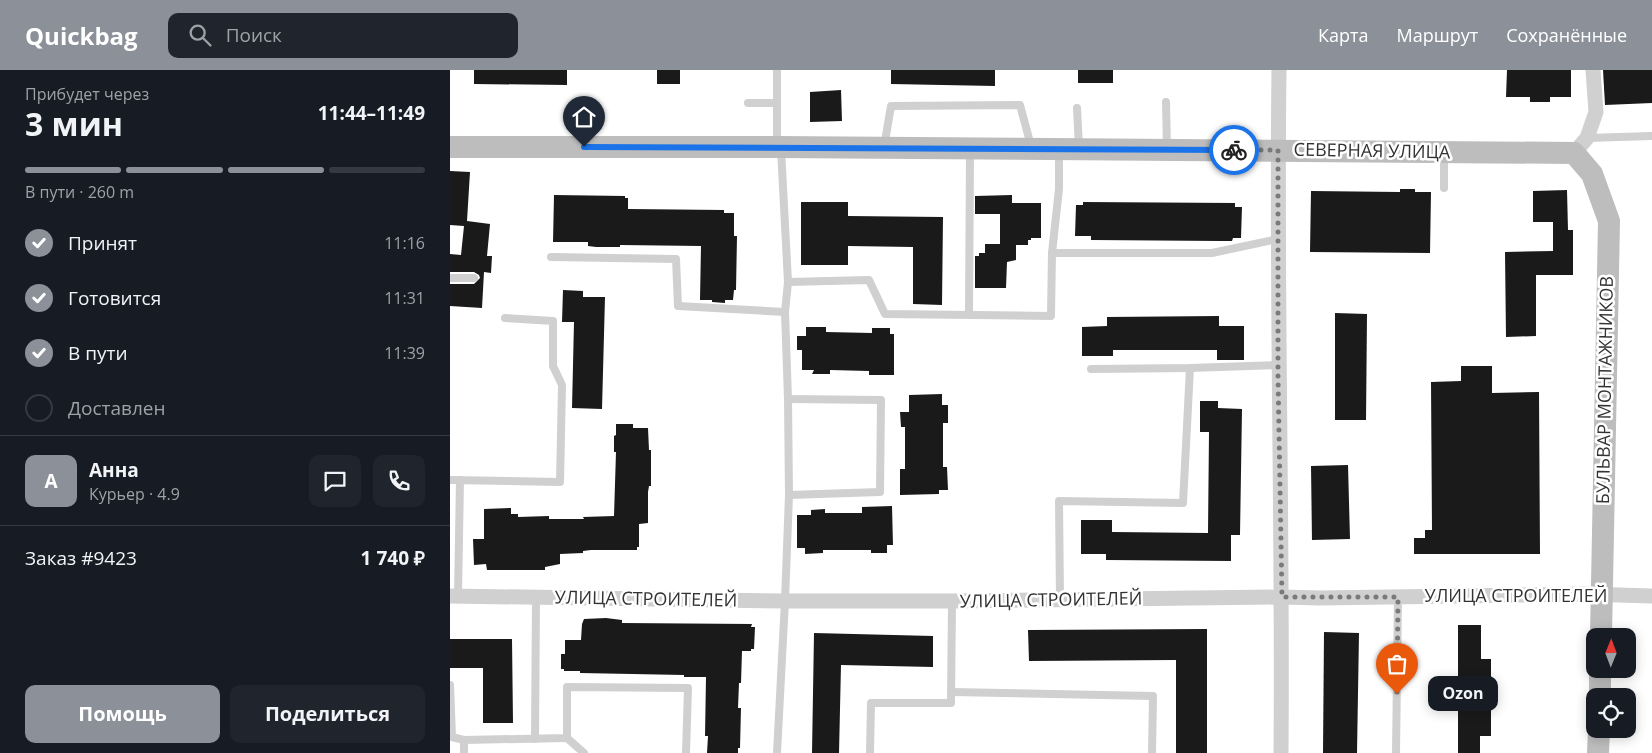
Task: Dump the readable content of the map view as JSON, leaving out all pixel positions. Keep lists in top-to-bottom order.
{
  "streets": {
    "street": ["СЕВЕРНАЯ УЛИЦА", "БУЛЬВАР МОНТАЖНИКОВ", "УЛИЦА СТРОИТЕЛЕЙ"]
  },
  "crossings": [
    ["СЕВЕРНАЯ УЛИЦА", "БУЛЬВАР МОНТАЖНИКОВ"],
    ["БУЛЬВАР МОНТАЖНИКОВ", "УЛИЦА СТРОИТЕЛЕЙ"]
  ],
  "places": ["Ozon"],
  "north": "top",
  "page": {
    "header": "Quickbag",
    "search": "Поиск",
    "nav": ["Карта", "Маршрут", "Сохранённые"],
    "heading": ["3 мин", "Прибудет через", "11:44–11:49"],
    "panel": [
      "Анна",
      "Курьер · 4.9",
      "Заказ #9423",
      "1 740 ₽"
    ],
    "bar": "В пути · 260 m",
    "list": [
      ["Принят", "11:16"],
      ["Готовится", "11:31"],
      ["В пути", "11:39"],
      "Доставлен"
    ],
    "round": "А",
    "buttons": ["Помощь", "Поделиться"],
    "bubble": "Ozon"
  }
}
